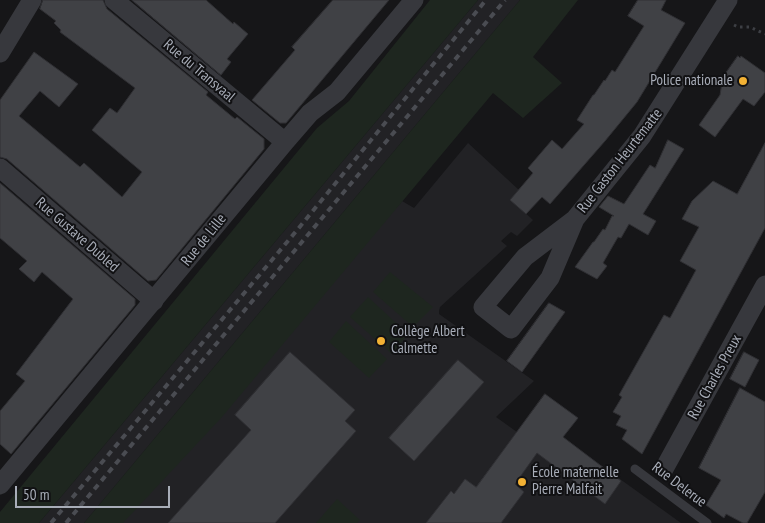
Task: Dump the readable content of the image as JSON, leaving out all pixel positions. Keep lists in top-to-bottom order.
{
  "streets": {
    "street": [
      "Rue du Transvaal",
      "Rue Gaston Heurtematte",
      "Rue Gustave Dubled",
      "Rue de Lille",
      "Rue Charles Preux"
    ],
    "lane": ["Rue Delerue"]
  },
  "crossings": [
    ["Rue du Transvaal", "Rue de Lille"],
    ["Rue Gustave Dubled", "Rue de Lille"]
  ],
  "places": ["Police nationale", "Collège Albert Calmette", "École maternelle Pierre Malfait"],
  "scale_bar": "50 m"
}
